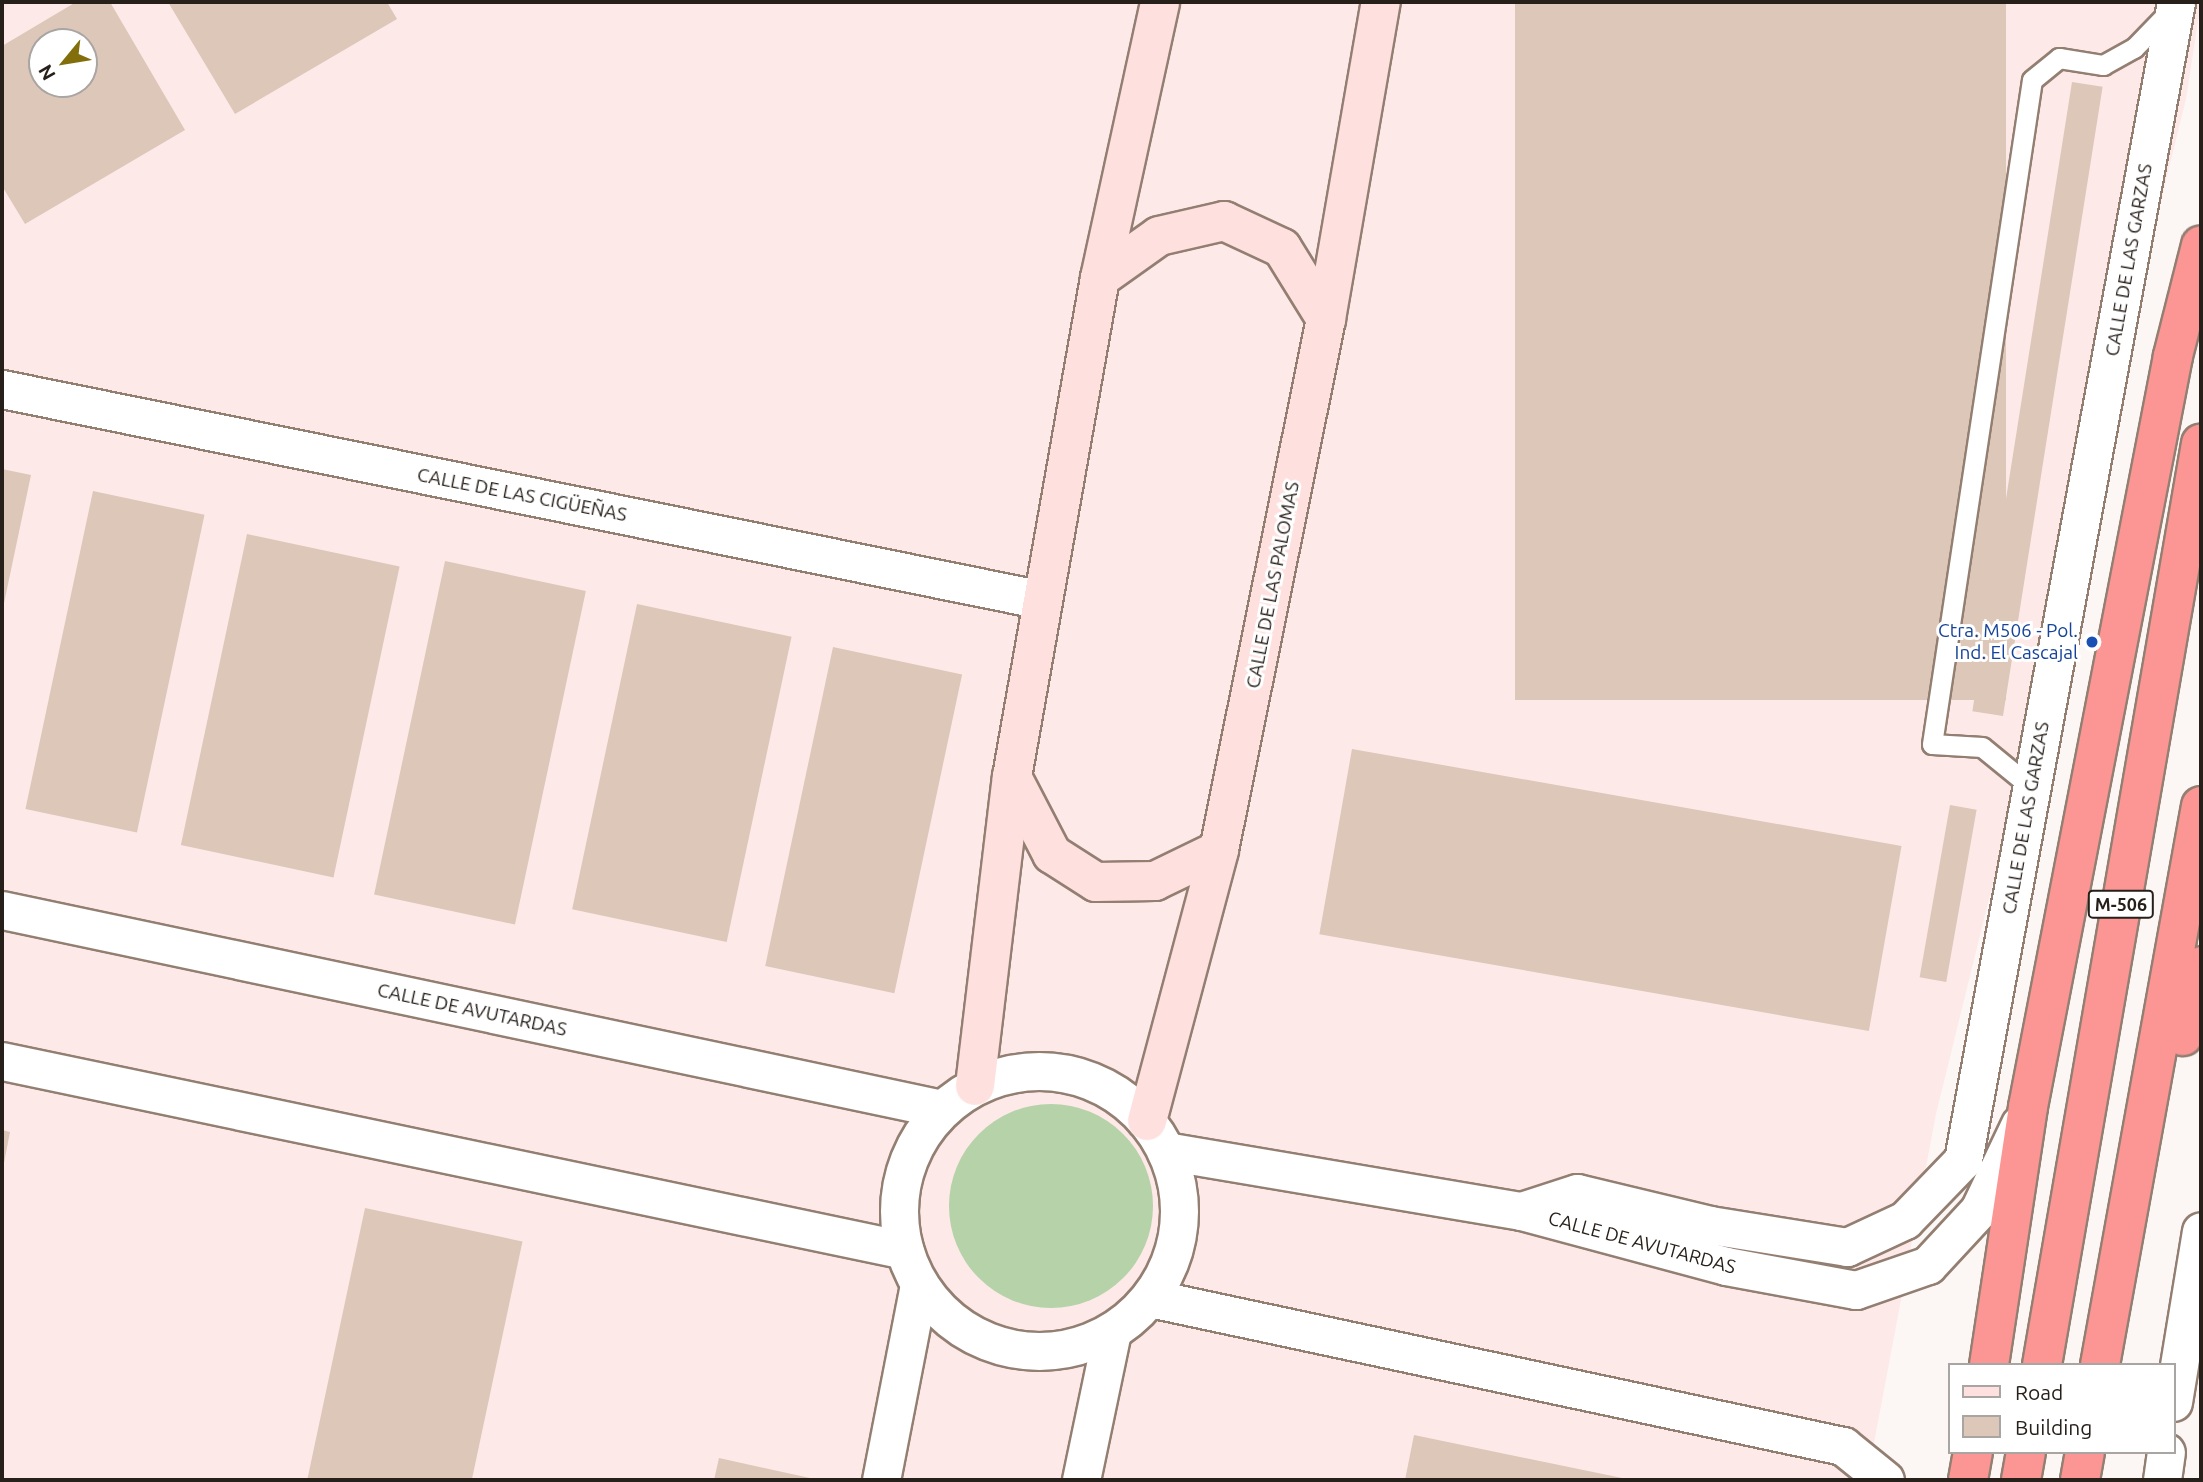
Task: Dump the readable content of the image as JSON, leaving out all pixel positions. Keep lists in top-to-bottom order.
{
  "streets": {
    "highway": ["M-506"],
    "street": [
      "CALLE DE LAS GARZAS",
      "CALLE DE LAS CIGÜEÑAS",
      "CALLE DE LAS PALOMAS",
      "CALLE DE AVUTARDAS"
    ]
  },
  "crossings": [
    ["CALLE DE LAS GARZAS", "CALLE DE AVUTARDAS"],
    ["CALLE DE LAS PALOMAS", "CALLE DE AVUTARDAS"]
  ],
  "places": ["Ctra. M506 - Pol. Ind. El Cascajal"],
  "legend": ["Road", "Building"],
  "north": "bottom left"
}
